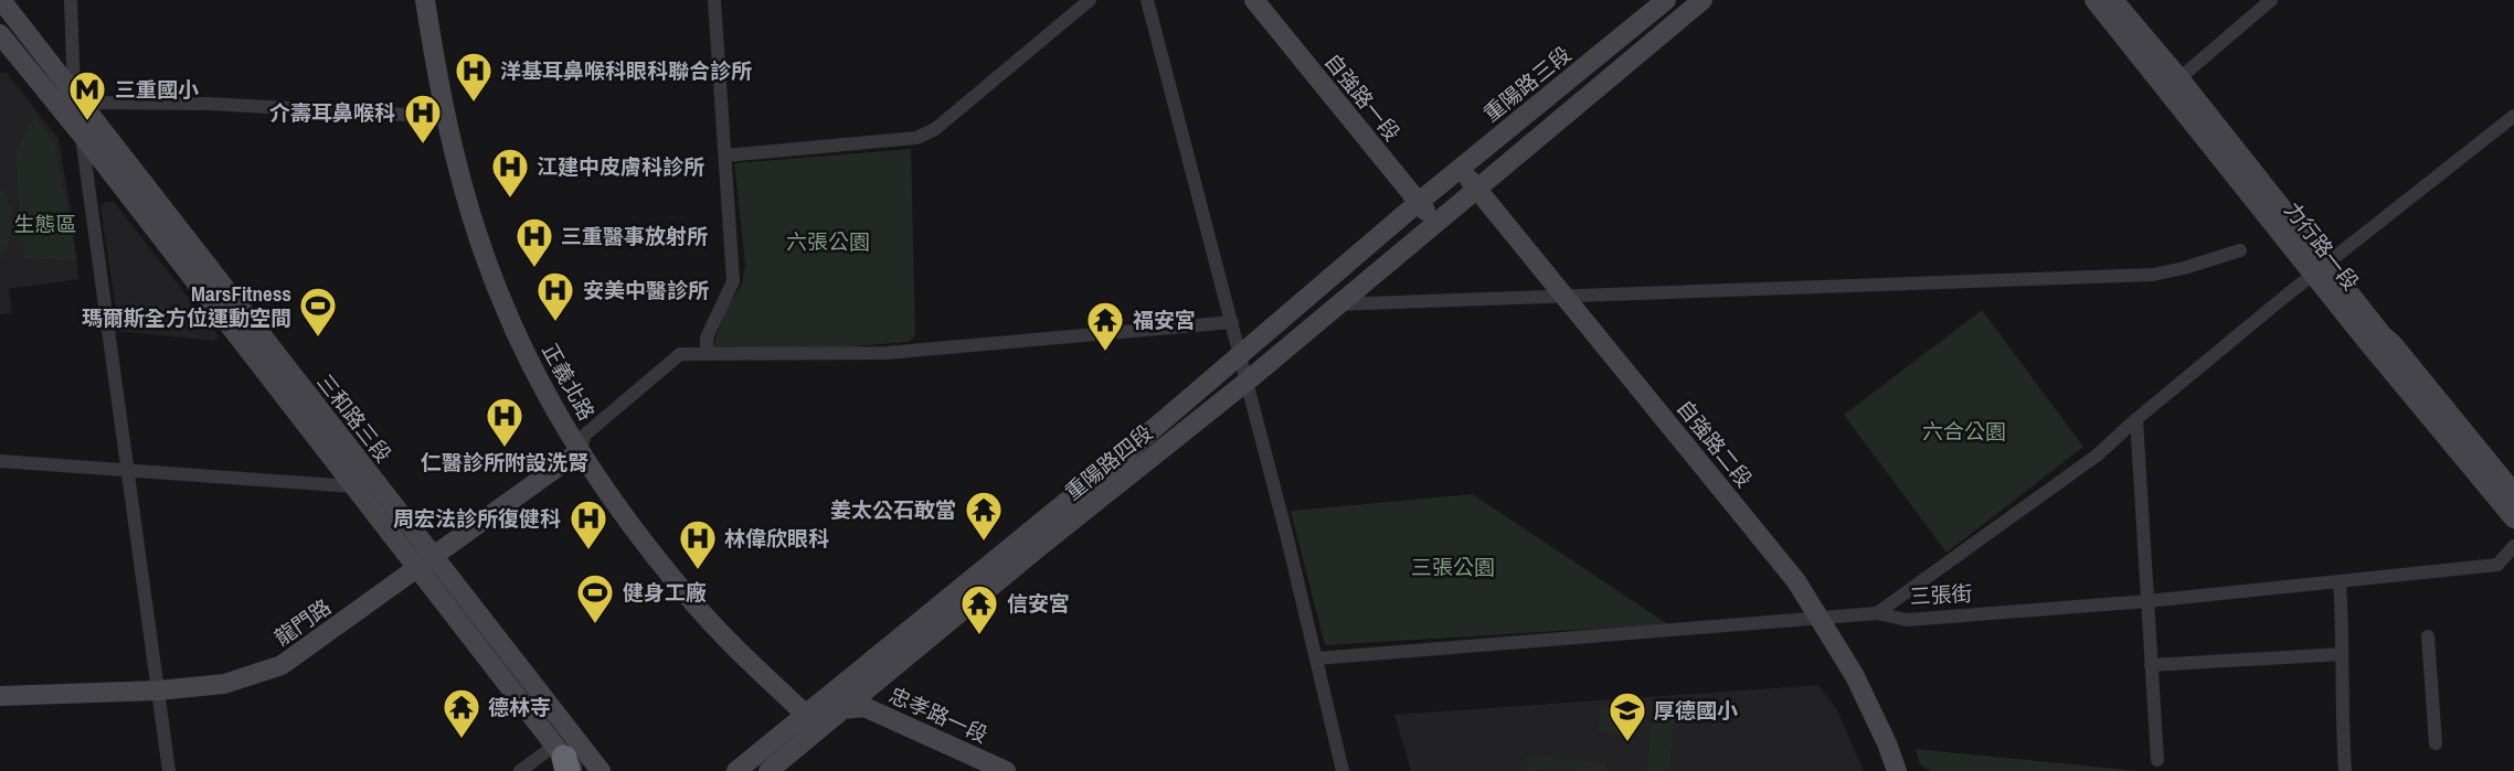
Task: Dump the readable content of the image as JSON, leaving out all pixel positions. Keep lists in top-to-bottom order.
{
  "streets": {
    "main road": [
      "重陽路三段",
      "自強路一段",
      "力行路一段",
      "正義北路",
      "三和路三段",
      "自強路二段",
      "重陽路四段",
      "龍門路",
      "忠孝路一段"
    ],
    "street": ["三張街"]
  },
  "crossings": [
    ["重陽路三段", "自強路一段"],
    ["重陽路三段", "自強路二段"],
    ["重陽路三段", "重陽路四段"],
    ["自強路一段", "重陽路四段"],
    ["正義北路", "重陽路四段"],
    ["正義北路", "龍門路"],
    ["正義北路", "忠孝路一段"],
    ["三和路三段", "龍門路"],
    ["自強路二段", "重陽路四段"],
    ["自強路二段", "三張街"],
    ["重陽路四段", "忠孝路一段"]
  ],
  "parks": [
    "生態區",
    "六張公園",
    "六合公園",
    "三張公園"
  ],
  "places": {
    "hospital": [
      "洋基耳鼻喉科眼科聯合診所",
      "介壽耳鼻喉科",
      "江建中皮膚科診所",
      "三重醫事放射所",
      "安美中醫診所",
      "仁醫診所附設洗腎",
      "周宏法診所復健科",
      "林偉欣眼科"
    ],
    "metro station": ["三重國小"],
    "sports": ["MarsFitness 瑪爾斯全方位運動空間", "健身工廠"],
    "temple": [
      "福安宮",
      "姜太公石敢當",
      "信安宮",
      "德林寺"
    ],
    "school or university": ["厚德國小"]
  }
}
